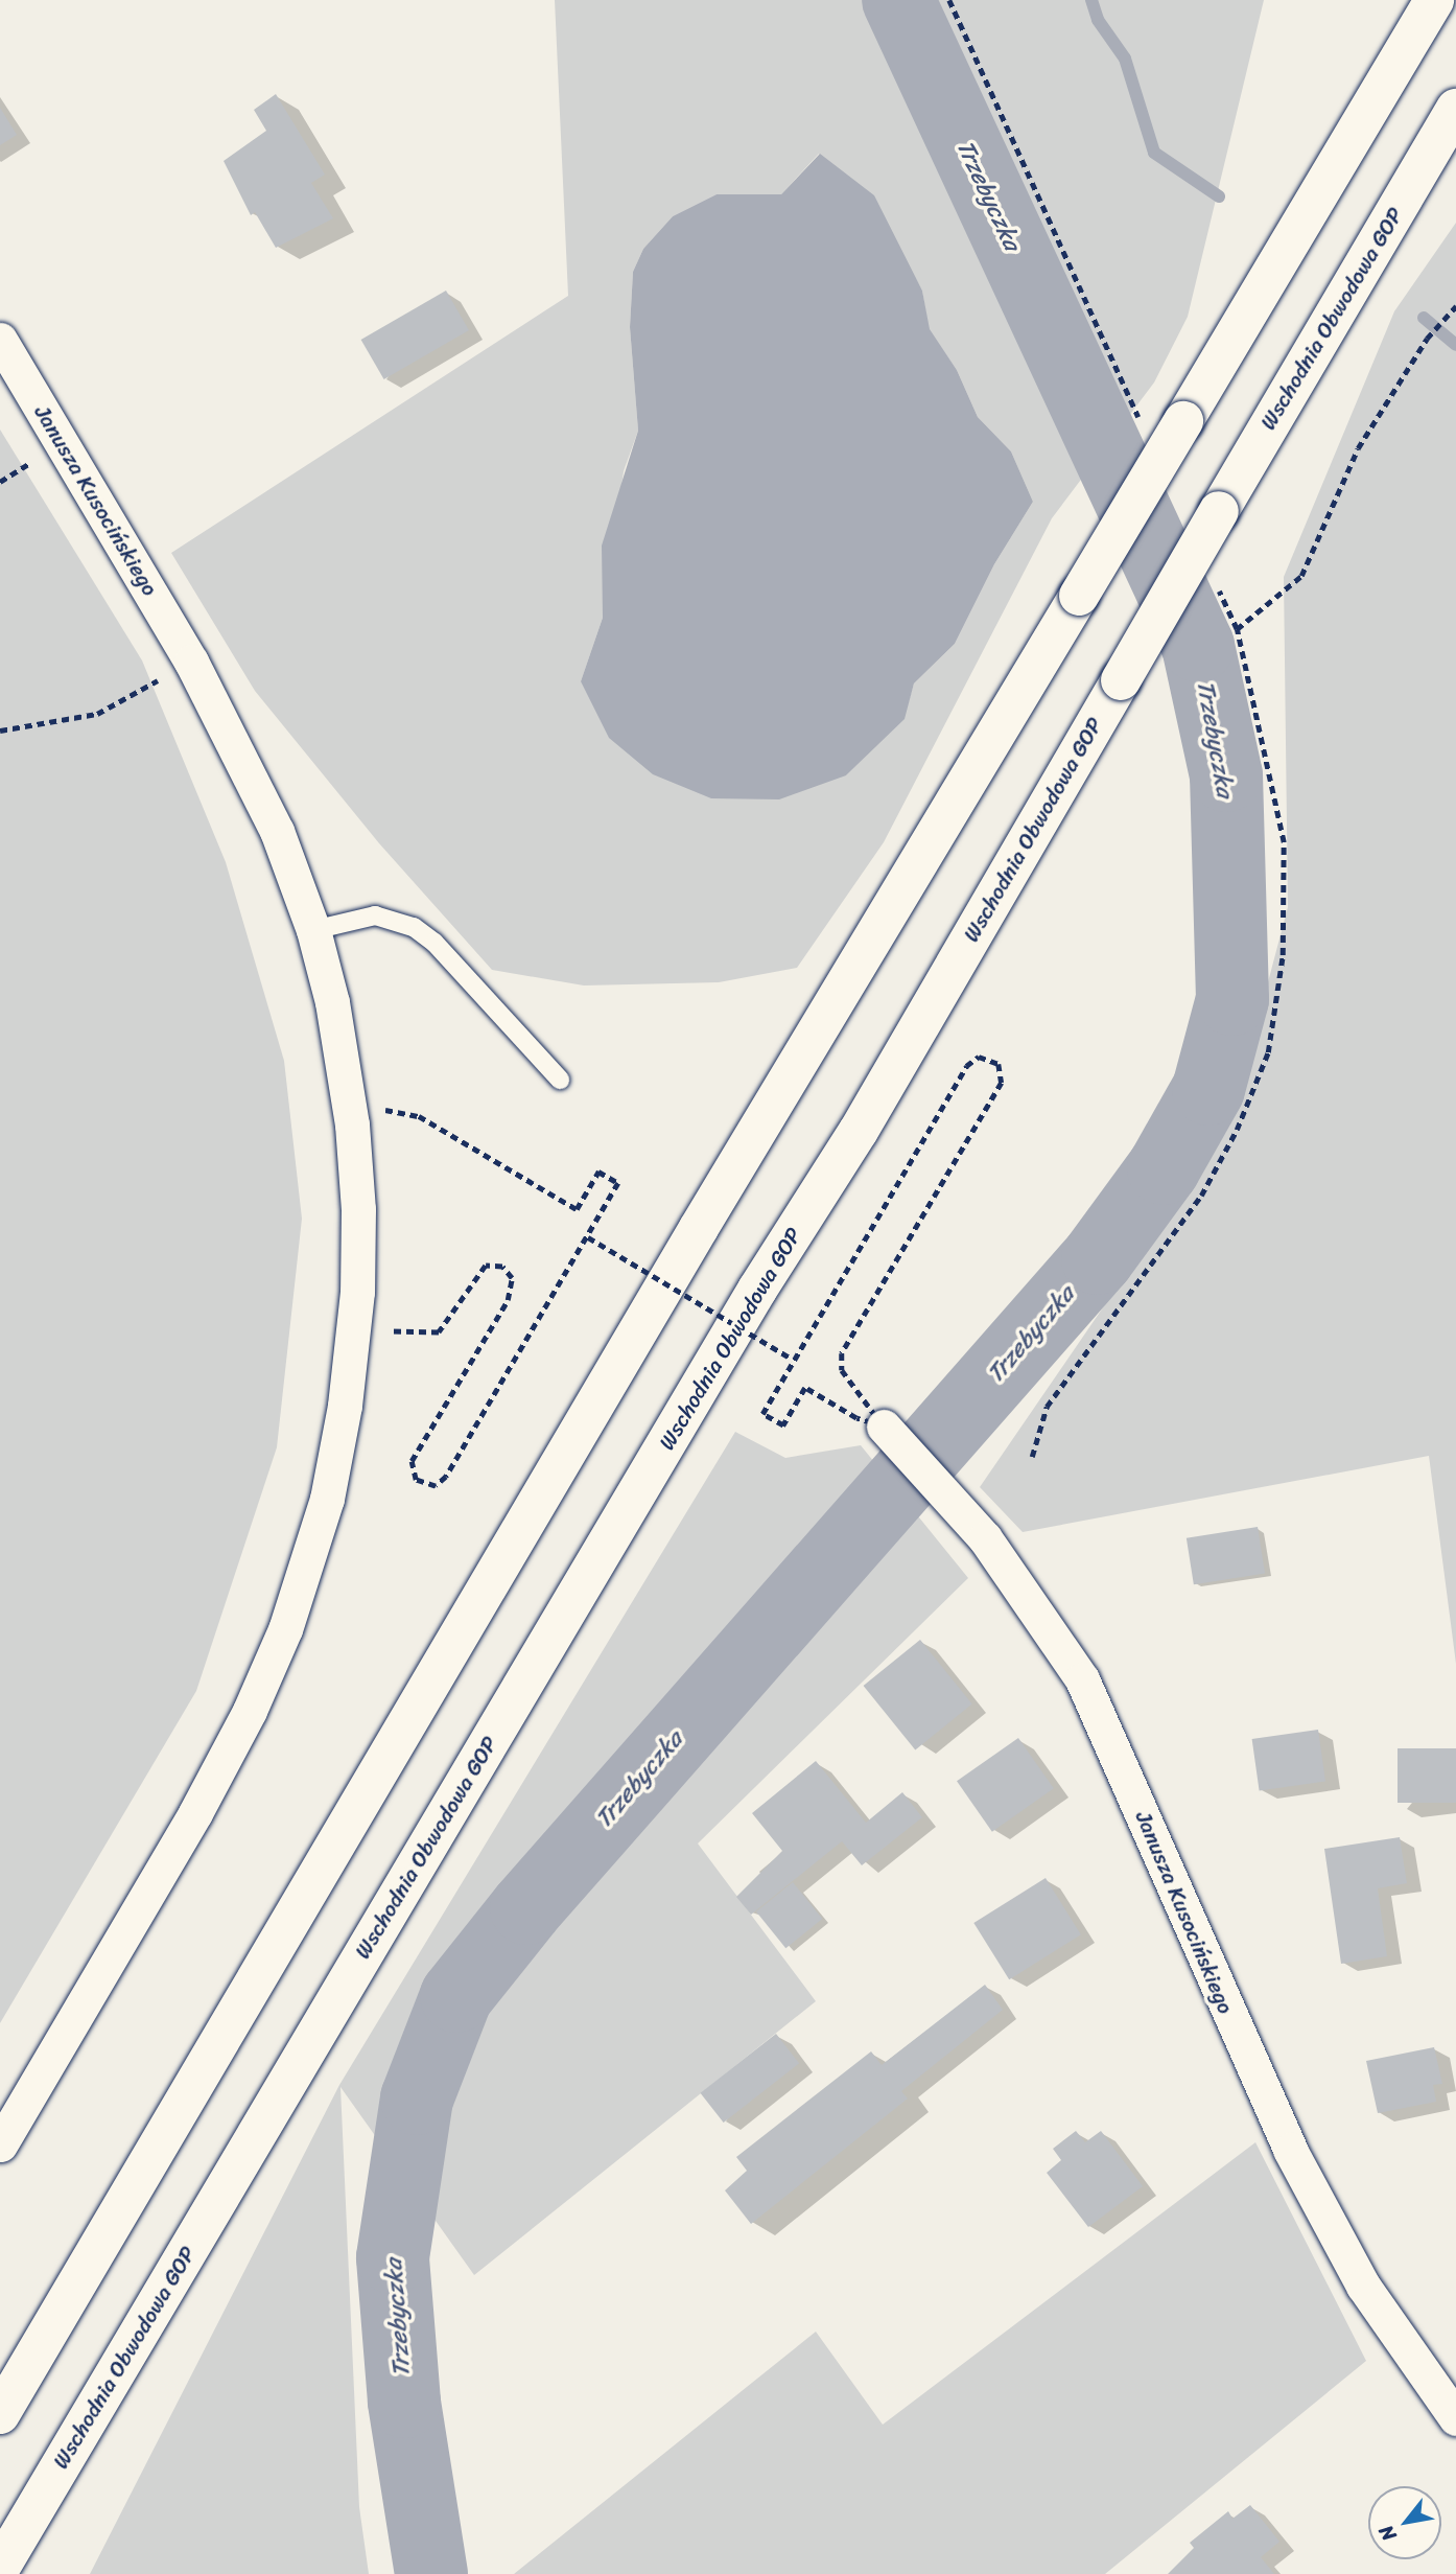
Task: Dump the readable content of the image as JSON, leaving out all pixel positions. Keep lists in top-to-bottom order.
{
  "streets": {
    "highway": ["Wschodnia Obwodowa GOP"],
    "street": ["Janusza Kusocińskiego"]
  },
  "water": ["Trzebyczka"],
  "north": "bottom left"
}
